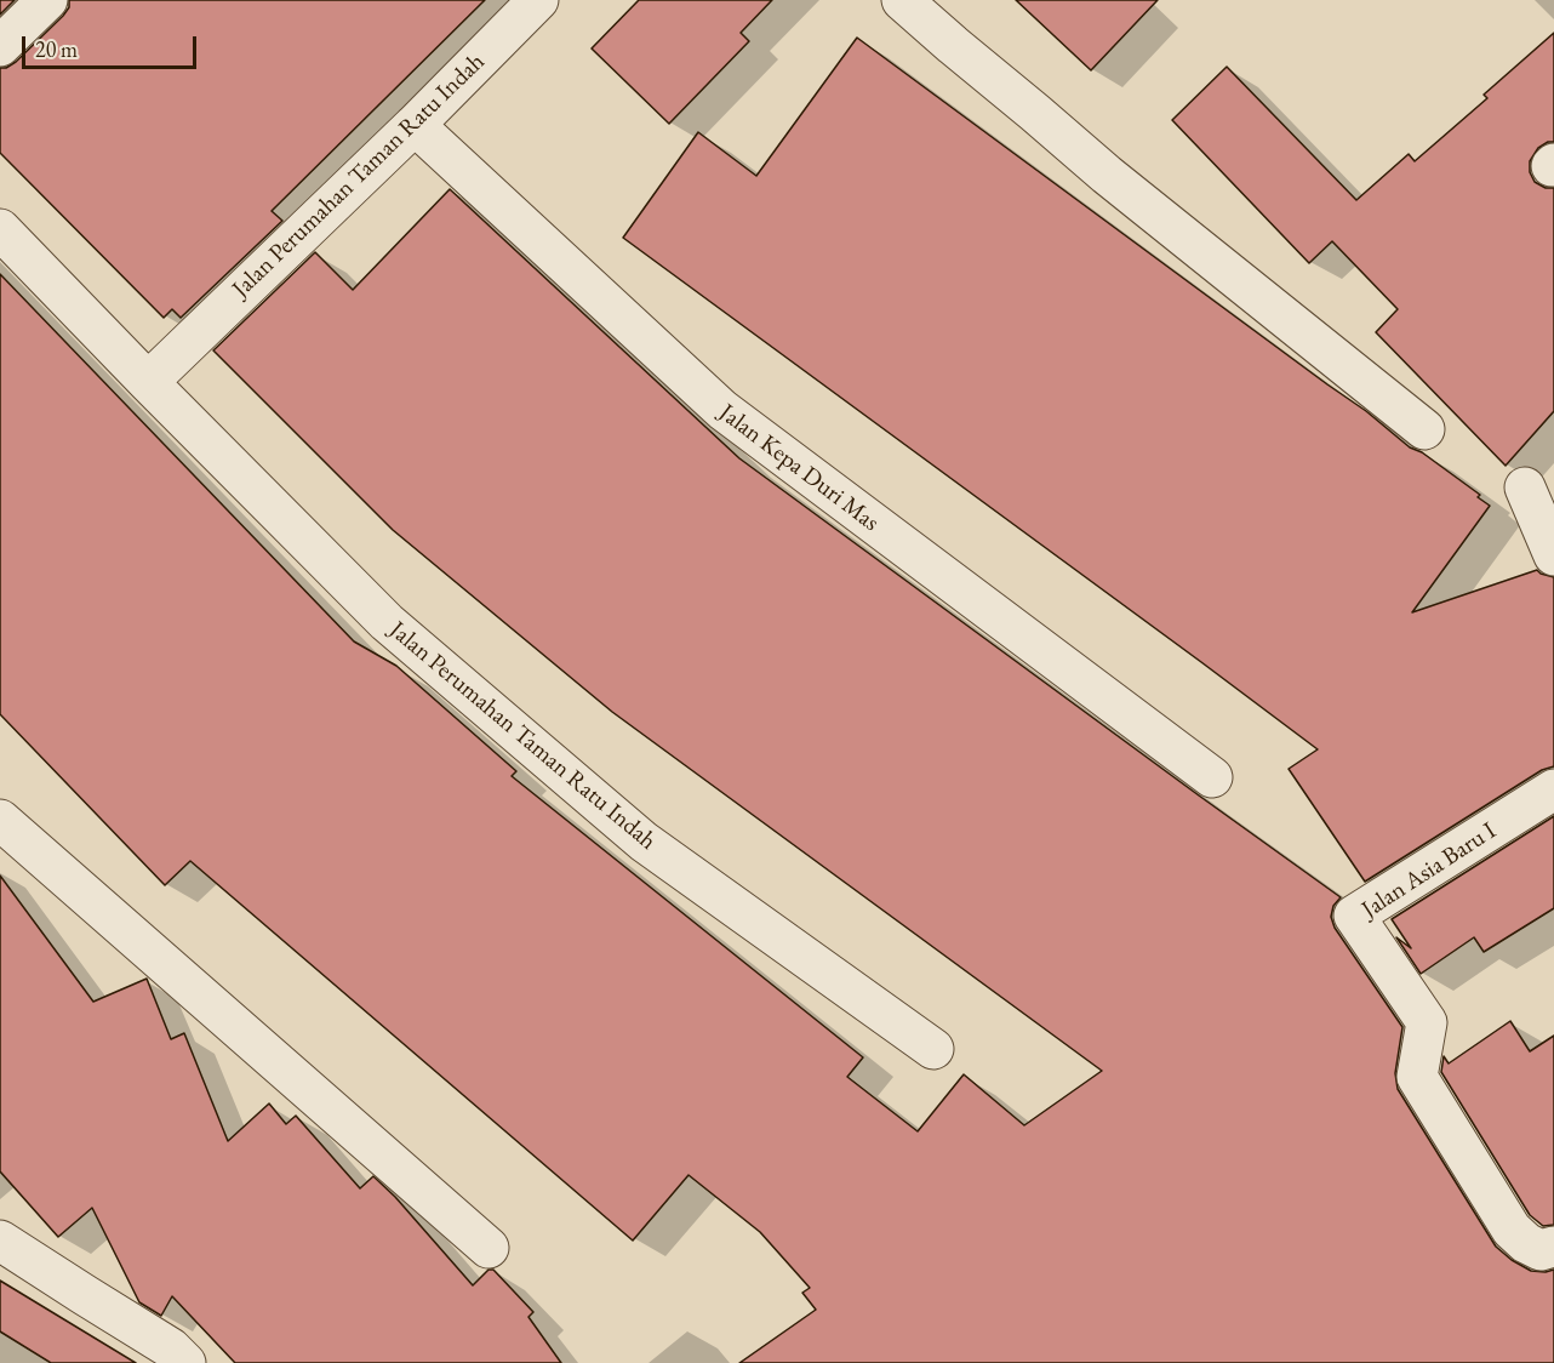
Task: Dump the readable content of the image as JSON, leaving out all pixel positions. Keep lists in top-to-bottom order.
{
  "streets": {
    "street": ["Jalan Perumahan Taman Ratu Indah", "Jalan Kepa Duri Mas", "Jalan Asia Baru I"]
  },
  "crossings": [
    ["Jalan Perumahan Taman Ratu Indah", "Jalan Kepa Duri Mas"]
  ],
  "scale_bar": "20 m"
}
